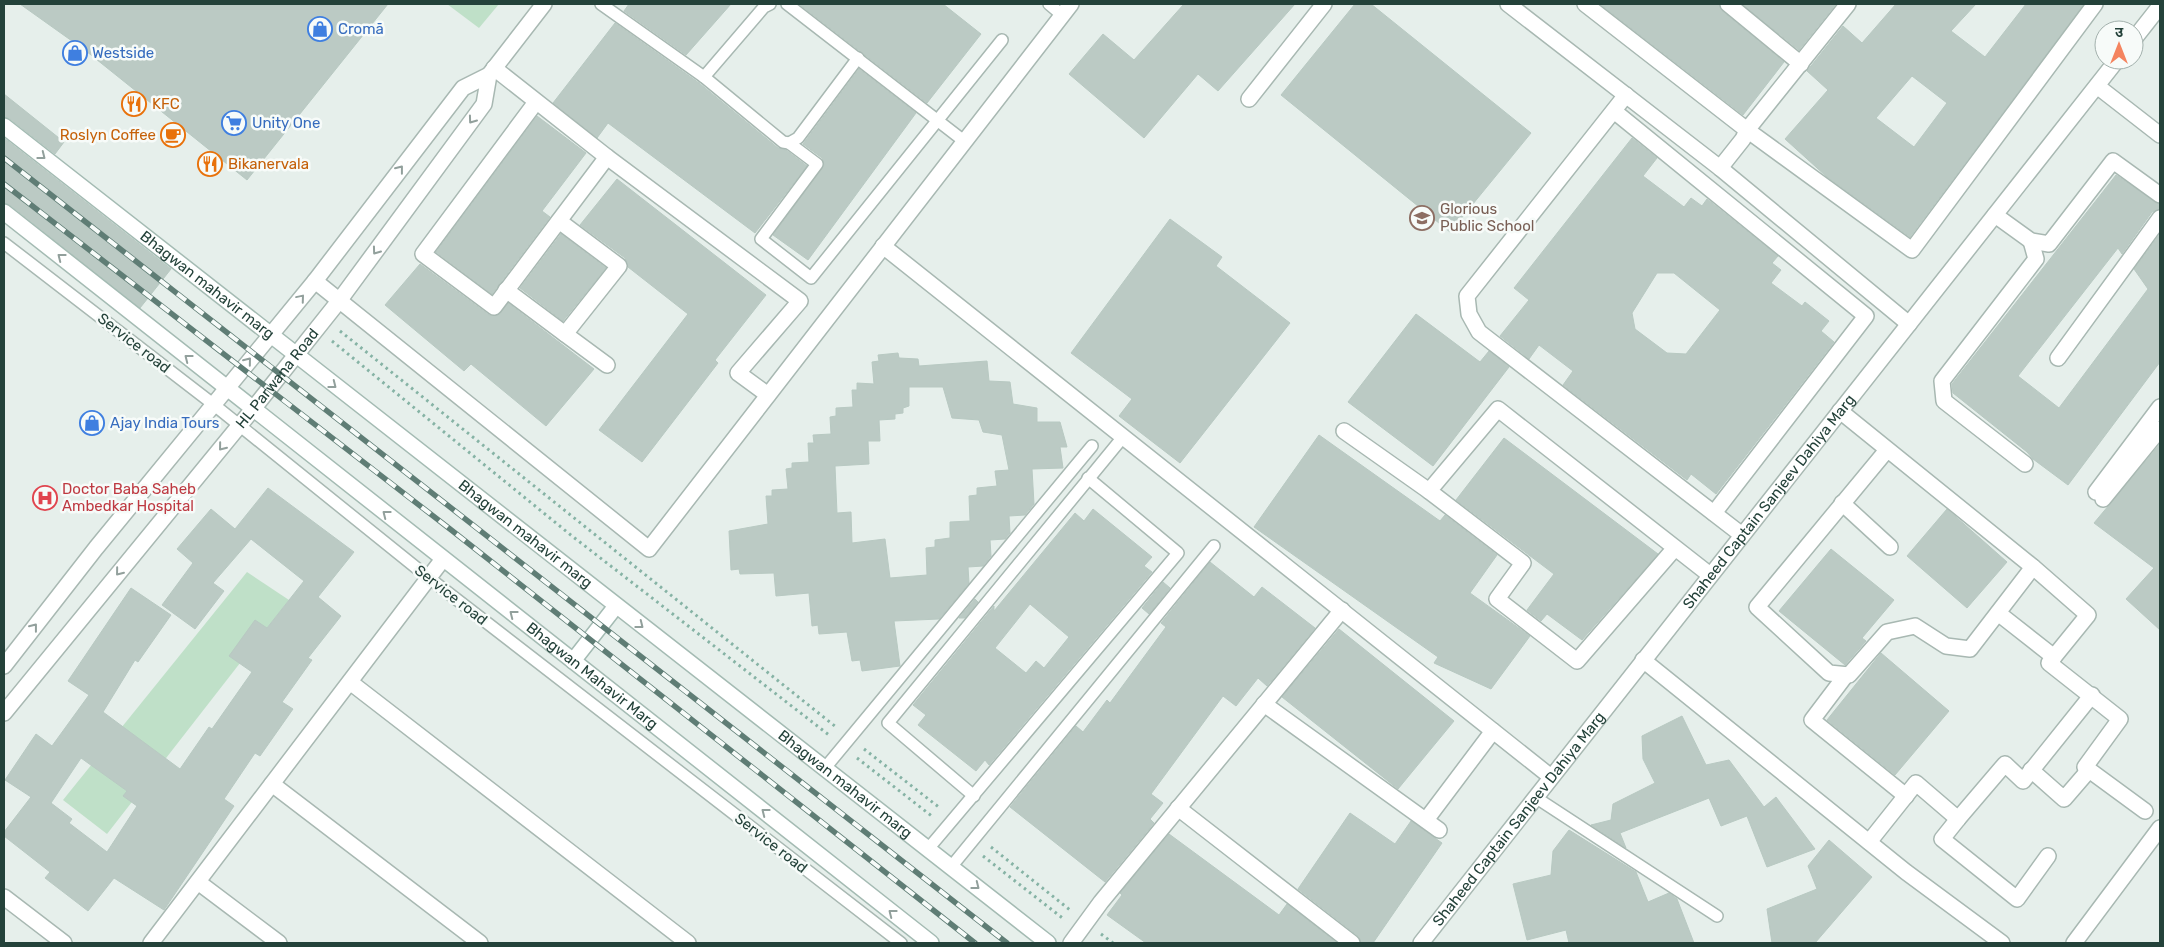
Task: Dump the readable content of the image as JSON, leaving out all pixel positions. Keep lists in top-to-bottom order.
{
  "streets": {
    "street": [
      "Bhagwan mahavir marg",
      "HL Parwana Road",
      "Shaheed Captain Sanjeev Dahiya Marg",
      "Bhagwan Mahavir Marg"
    ],
    "lane": ["Service road"]
  },
  "crossings": [
    ["Bhagwan mahavir marg", "HL Parwana Road"],
    ["Service road", "HL Parwana Road"],
    ["HL Parwana Road", "Bhagwan Mahavir Marg"]
  ],
  "one_way": ["Bhagwan mahavir marg", "Bhagwan Mahavir Marg"],
  "places": {
    "shop": ["Cromā", "Westside", "Ajay India Tours"],
    "restaurant": ["KFC", "Bikanervala"],
    "supermarket": ["Unity One"],
    "cafe": ["Roslyn Coffee"],
    "school or university": ["Glorious Public School"],
    "hospital": ["Doctor Baba Saheb Ambedkar Hospital"]
  },
  "north": "top"
}
